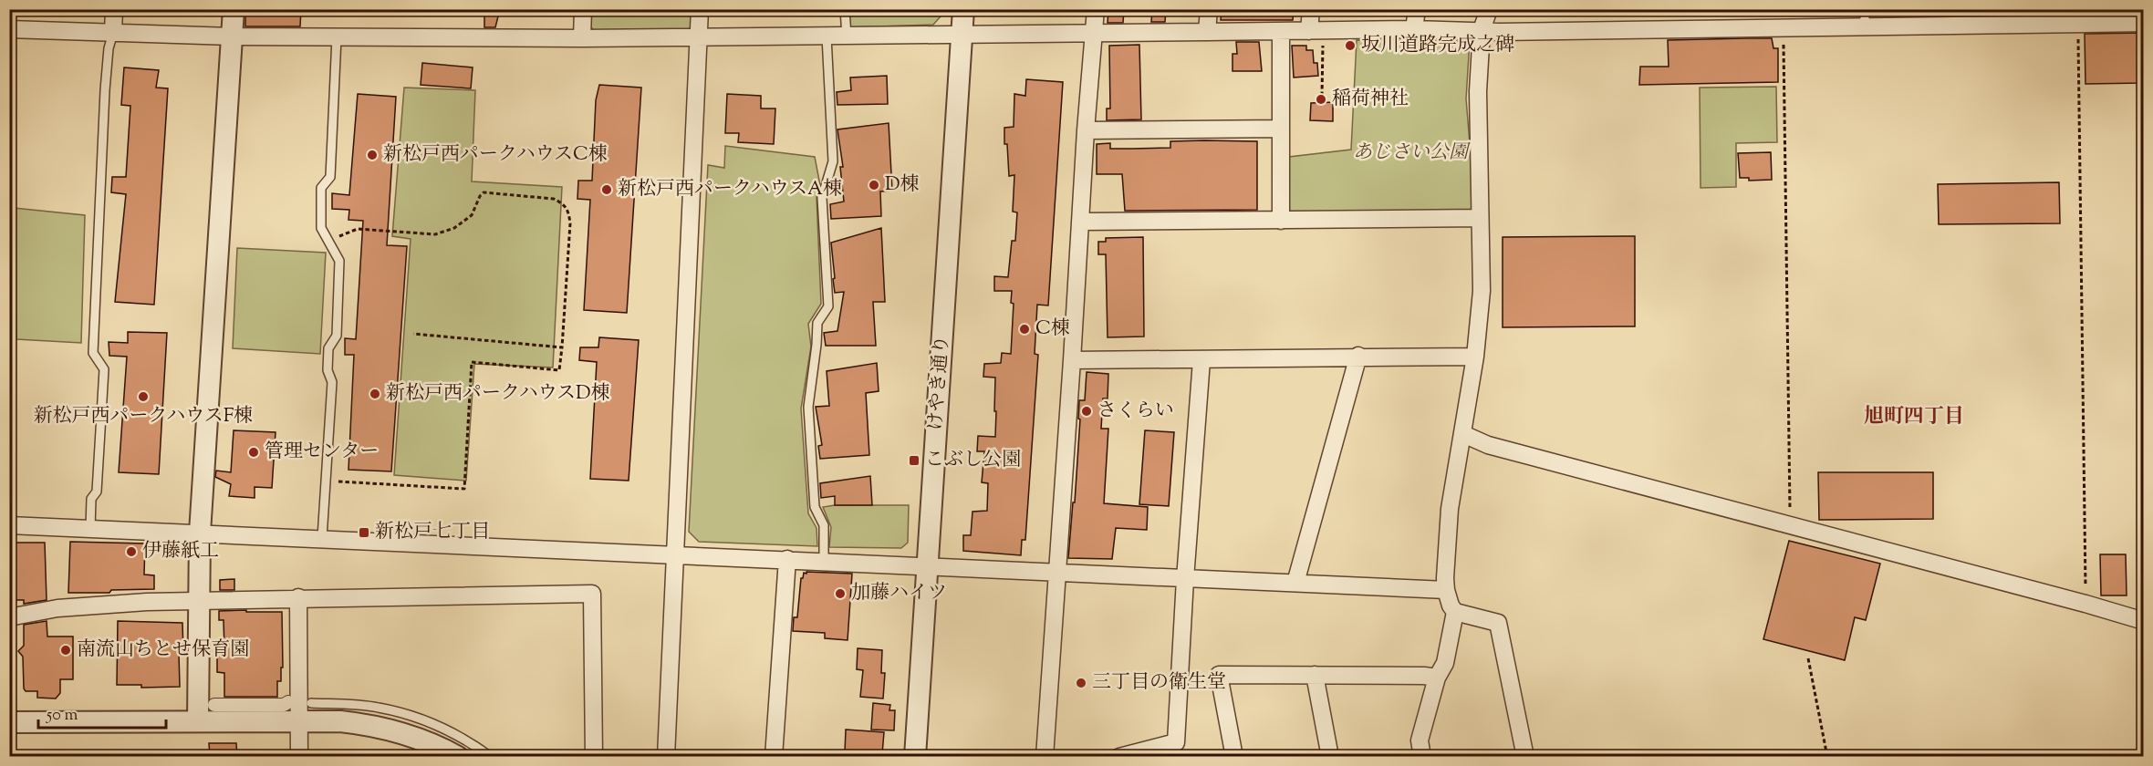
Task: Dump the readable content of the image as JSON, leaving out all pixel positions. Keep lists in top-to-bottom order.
{
  "streets": {
    "street": ["けやき通り"]
  },
  "districts": ["旭町四丁目"],
  "parks": ["あじさい公園"],
  "places": {
    "other": [
      "坂川道路完成之碑",
      "稲荷神社",
      "新松戸西パークハウスC棟",
      "D棟",
      "新松戸西パークハウスA棟",
      "C棟",
      "新松戸西パークハウスD棟",
      "新松戸西パークハウスF棟",
      "さくらい",
      "管理センター",
      "伊藤紙工",
      "加藤ハイツ",
      "南流山ちとせ保育園",
      "三丁目の衛生堂"
    ],
    "transit": ["こぶし公園", "新松戸七丁目"]
  },
  "scale_bar": "50 m"
}
